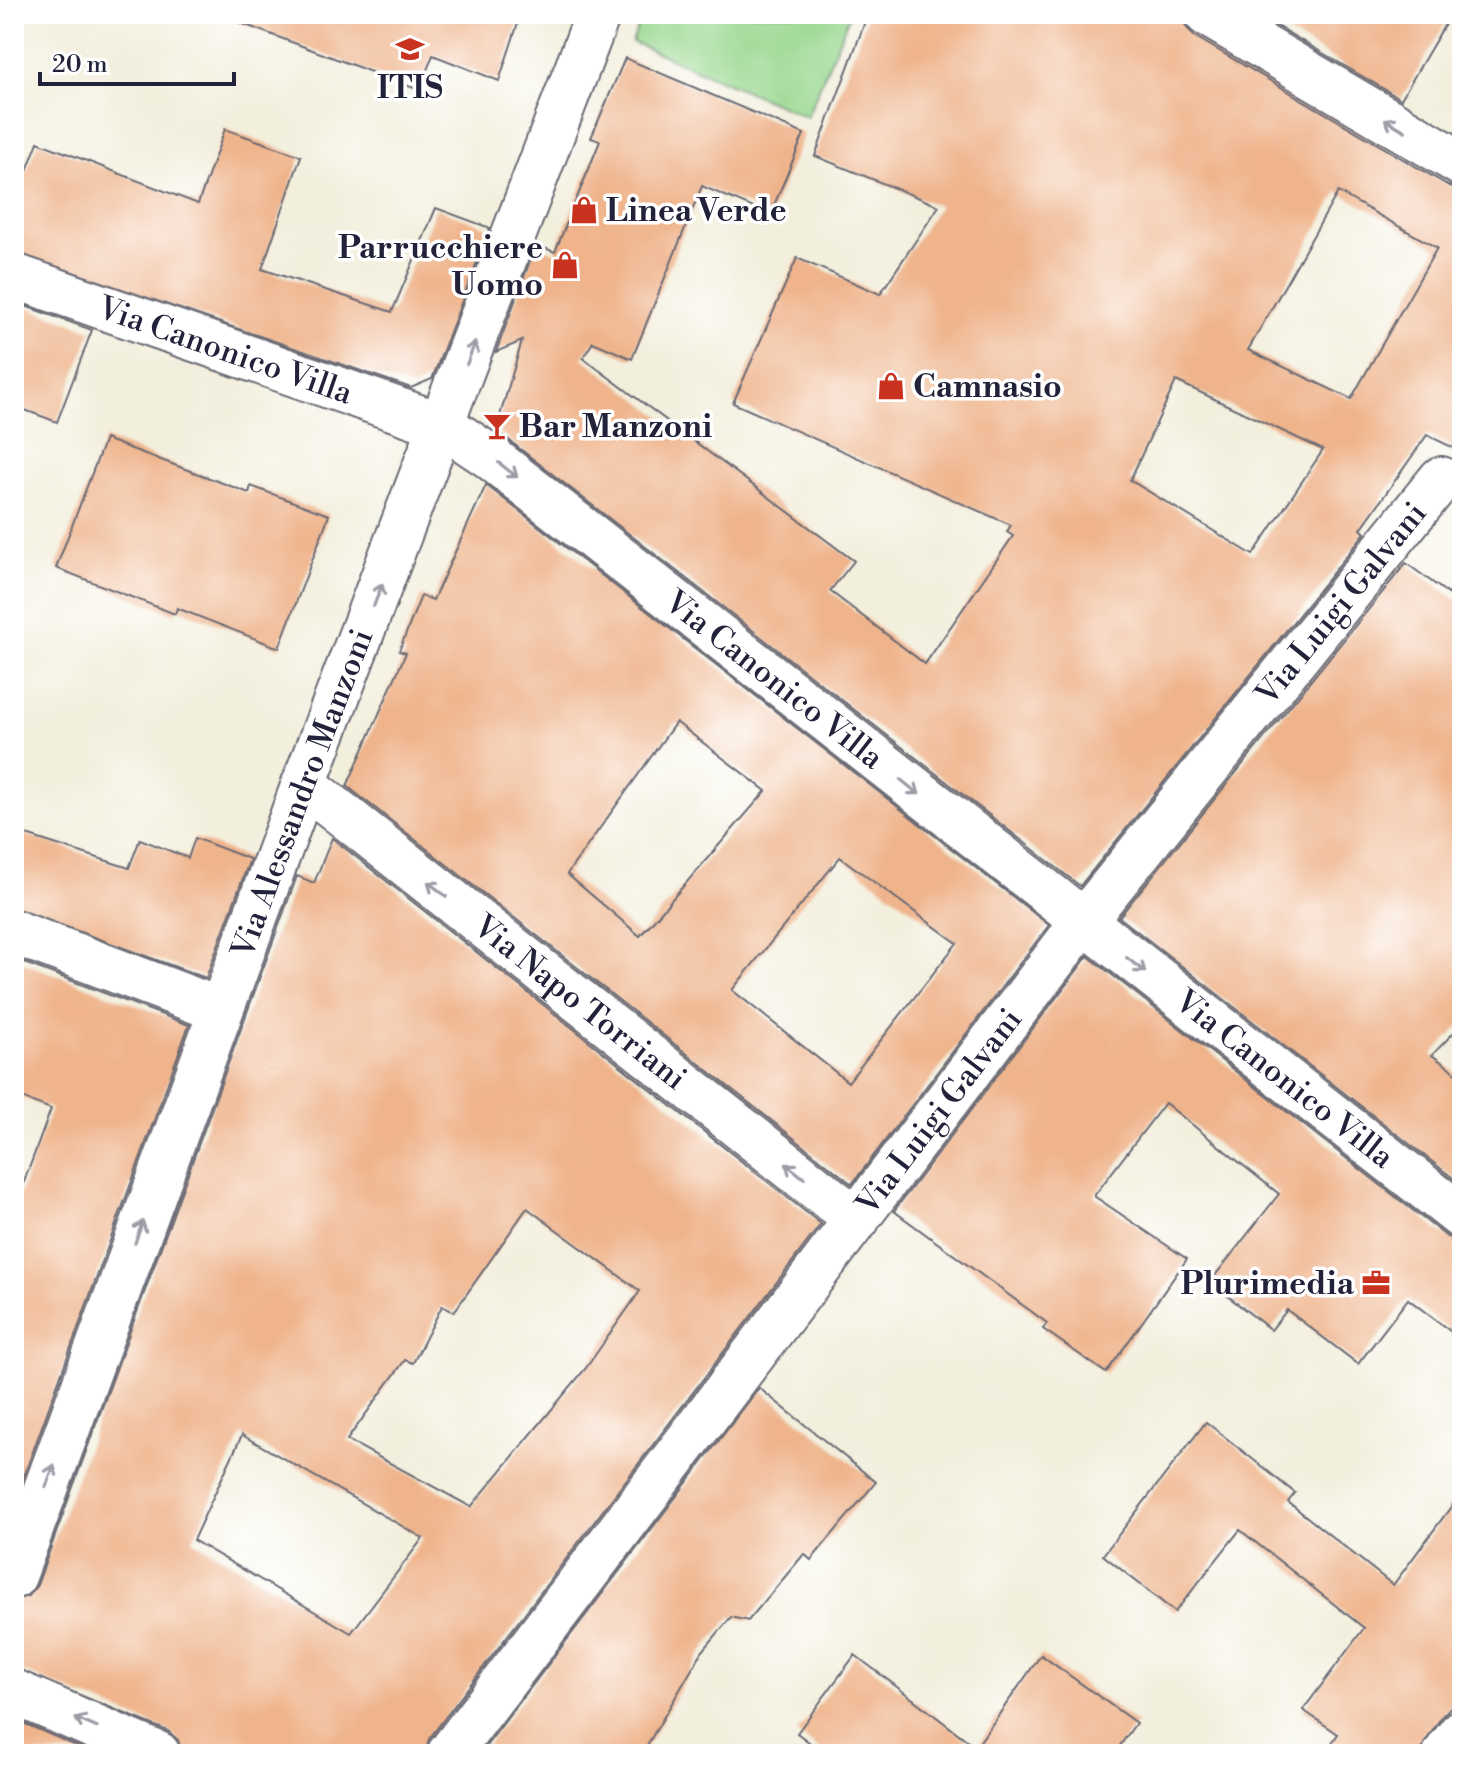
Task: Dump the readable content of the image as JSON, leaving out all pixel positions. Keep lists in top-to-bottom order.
{
  "streets": {
    "street": [
      "Via Canonico Villa",
      "Via Luigi Galvani",
      "Via Alessandro Manzoni",
      "Via Napo Torriani"
    ]
  },
  "crossings": [
    ["Via Canonico Villa", "Via Luigi Galvani"],
    ["Via Canonico Villa", "Via Alessandro Manzoni"],
    ["Via Luigi Galvani", "Via Napo Torriani"],
    ["Via Alessandro Manzoni", "Via Napo Torriani"]
  ],
  "one_way": ["Via Canonico Villa", "Via Alessandro Manzoni", "Via Napo Torriani"],
  "places": {
    "school or university": ["ITIS"],
    "shop": ["Linea Verde", "Parrucchiere Uomo", "Camnasio"],
    "bar": ["Bar Manzoni"],
    "office": ["Plurimedia"]
  },
  "scale_bar": "20 m"
}
